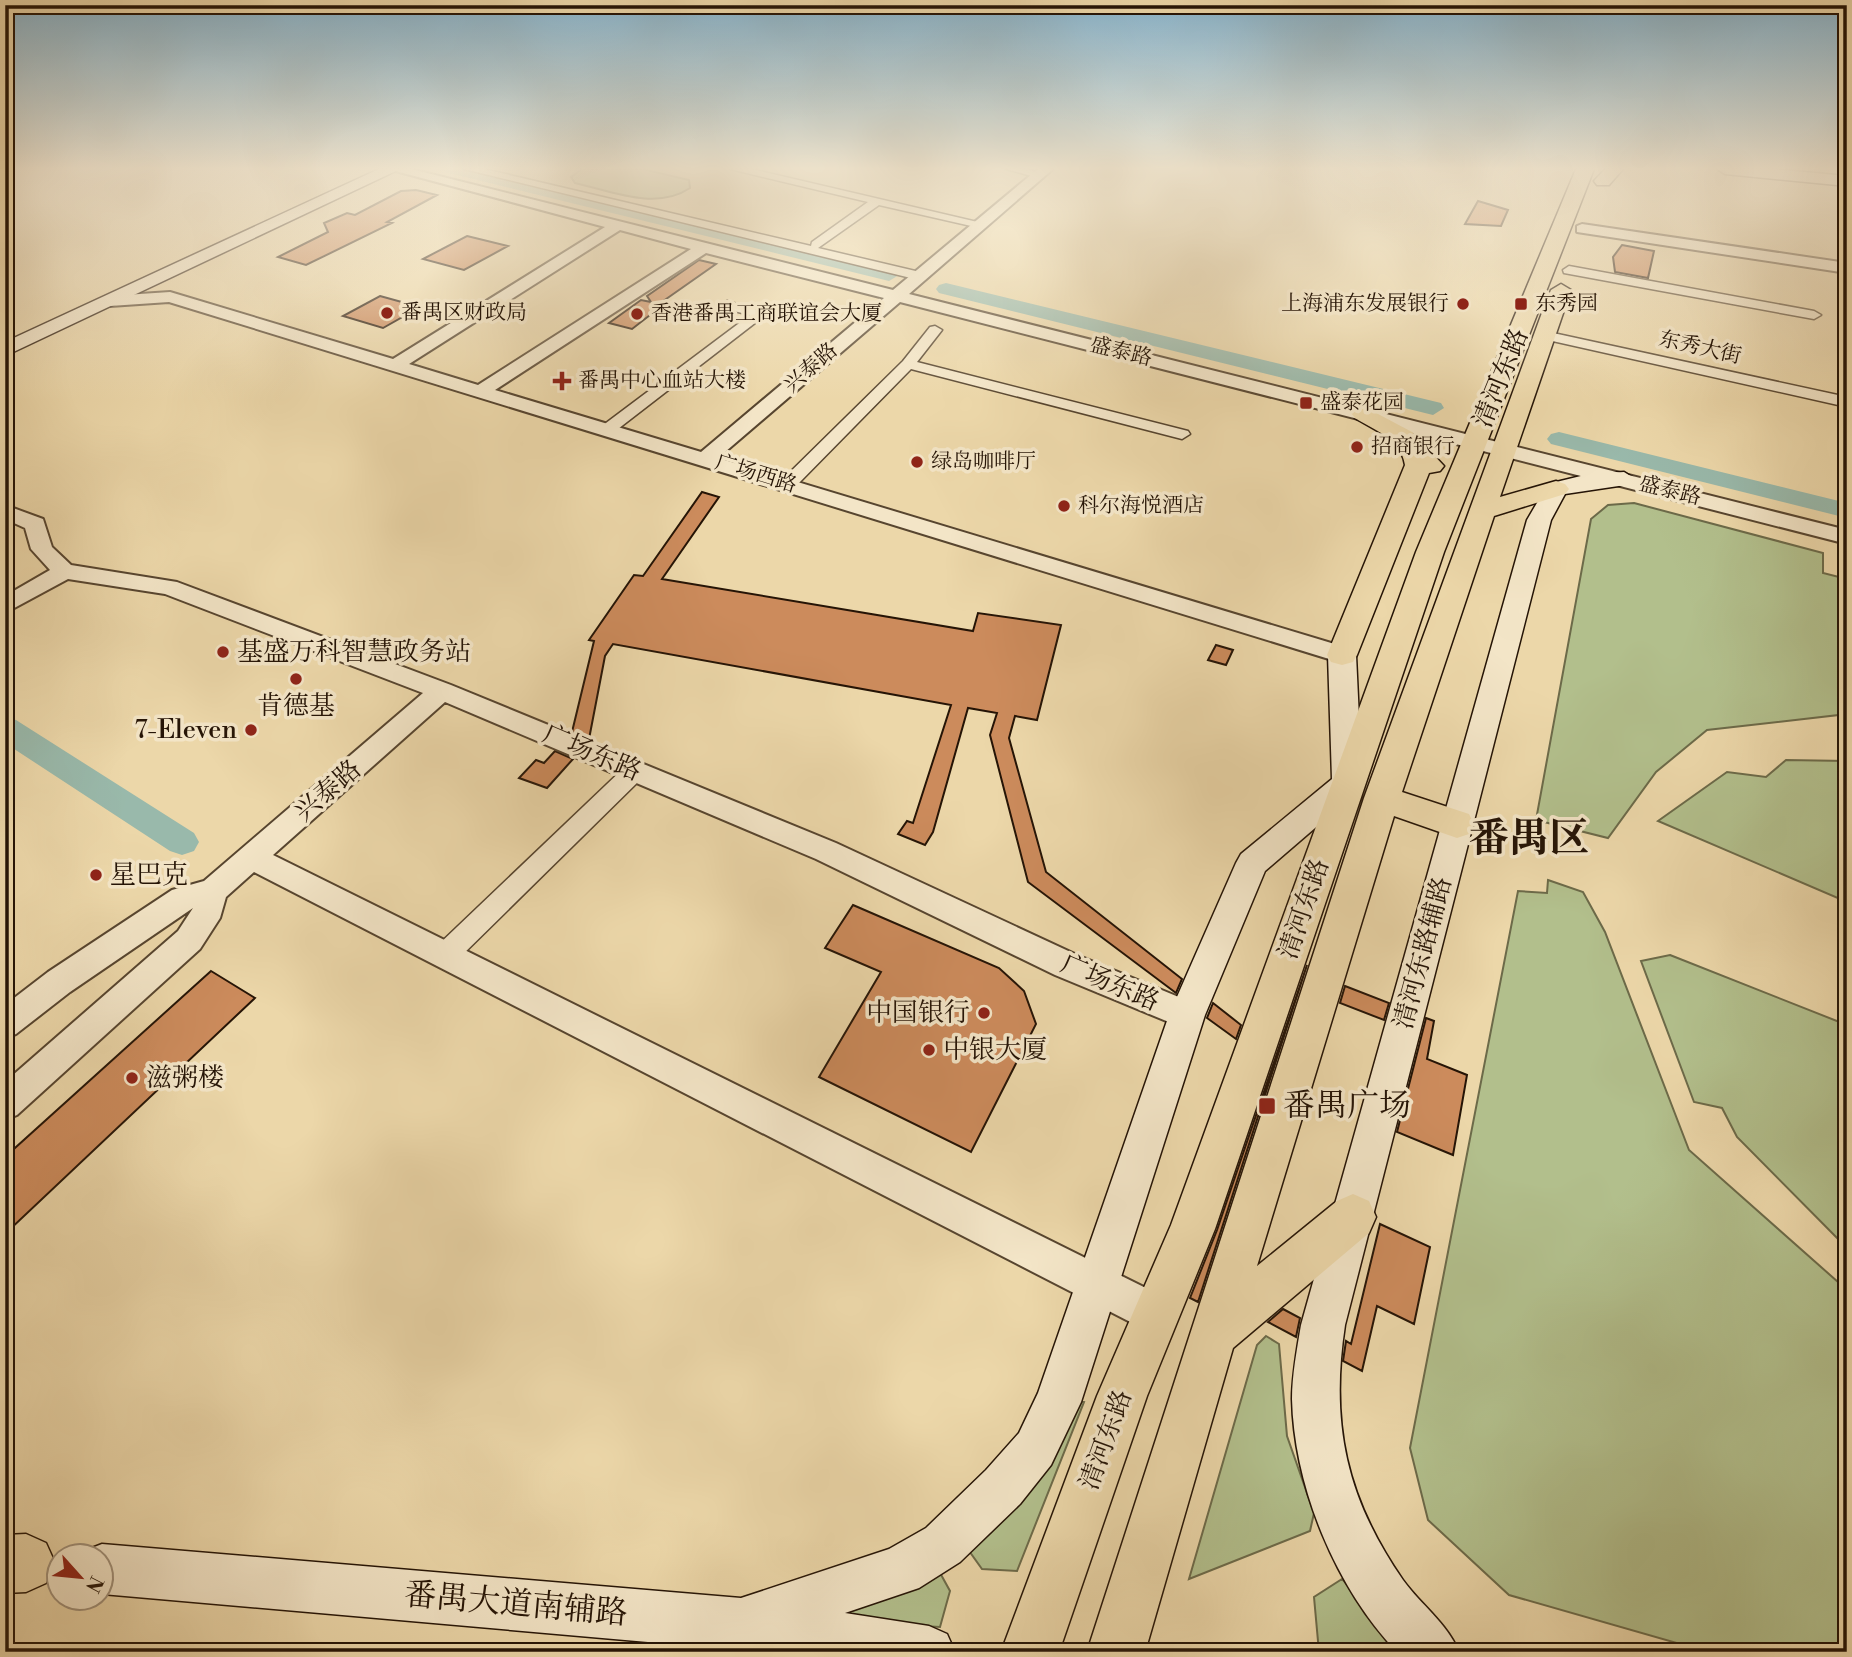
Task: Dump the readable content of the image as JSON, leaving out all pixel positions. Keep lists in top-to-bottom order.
{
  "streets": {
    "main road": ["清河东路", "清河东路辅路", "番禺大道南辅路"],
    "street": [
      "东秀大街",
      "盛泰路",
      "兴泰路",
      "广场西路",
      "广场东路"
    ]
  },
  "crossings": [
    ["东秀大街", "清河东路"],
    ["盛泰路", "兴泰路"],
    ["盛泰路", "清河东路"],
    ["兴泰路", "广场西路"],
    ["兴泰路", "广场东路"]
  ],
  "districts": ["番禺区"],
  "places": {
    "other": [
      "上海浦东发展银行",
      "番禺区财政局",
      "香港番禺工商联谊会大厦",
      "招商银行",
      "绿岛咖啡厅",
      "科尔海悦酒店",
      "基盛万科智慧政务站",
      "肯德基",
      "7-Eleven",
      "星巴克",
      "中国银行",
      "中银大厦",
      "滋粥楼"
    ],
    "transit": ["东秀园", "盛泰花园", "番禺广场"],
    "health": ["番禺中心血站大楼"]
  },
  "north": "bottom right"
}
